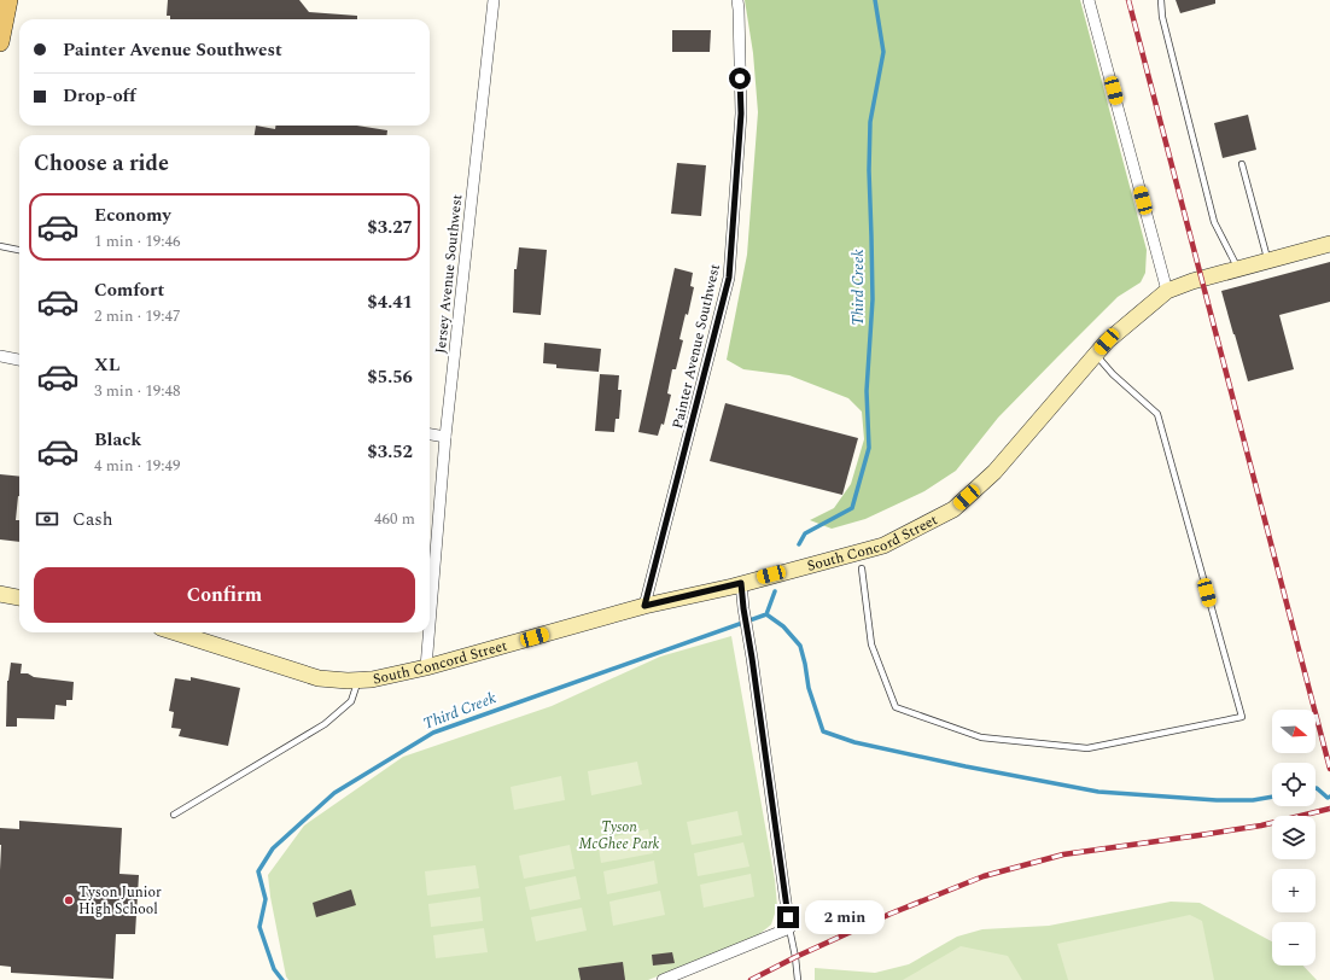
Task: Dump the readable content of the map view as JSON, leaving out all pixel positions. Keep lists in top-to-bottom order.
{
  "streets": {
    "street": ["Jersey Avenue Southwest", "Painter Avenue Southwest", "South Concord Street"]
  },
  "crossings": [
    ["Jersey Avenue Southwest", "South Concord Street"],
    ["Painter Avenue Southwest", "South Concord Street"]
  ],
  "water": ["Third Creek"],
  "parks": ["Tyson McGhee Park"],
  "places": ["Tyson Junior High School"],
  "north": "right",
  "page": {
    "banner": ["Painter Avenue Southwest", "Drop-off"],
    "heading": "Choose a ride",
    "list": [
      {
        "name": "Economy",
        "note": "1 min · 19:46",
        "value": "$3.27"
      },
      {
        "name": "Comfort",
        "note": "2 min · 19:47",
        "value": "$4.41"
      },
      {
        "name": "XL",
        "note": "3 min · 19:48",
        "value": "$5.56"
      },
      {
        "name": "Black",
        "note": "4 min · 19:49",
        "value": "$3.52"
      }
    ],
    "pay": ["Cash", "460 m"],
    "buttons": "Confirm",
    "map_buttons": ["+", "−"],
    "bubble": "2 min"
  }
}
